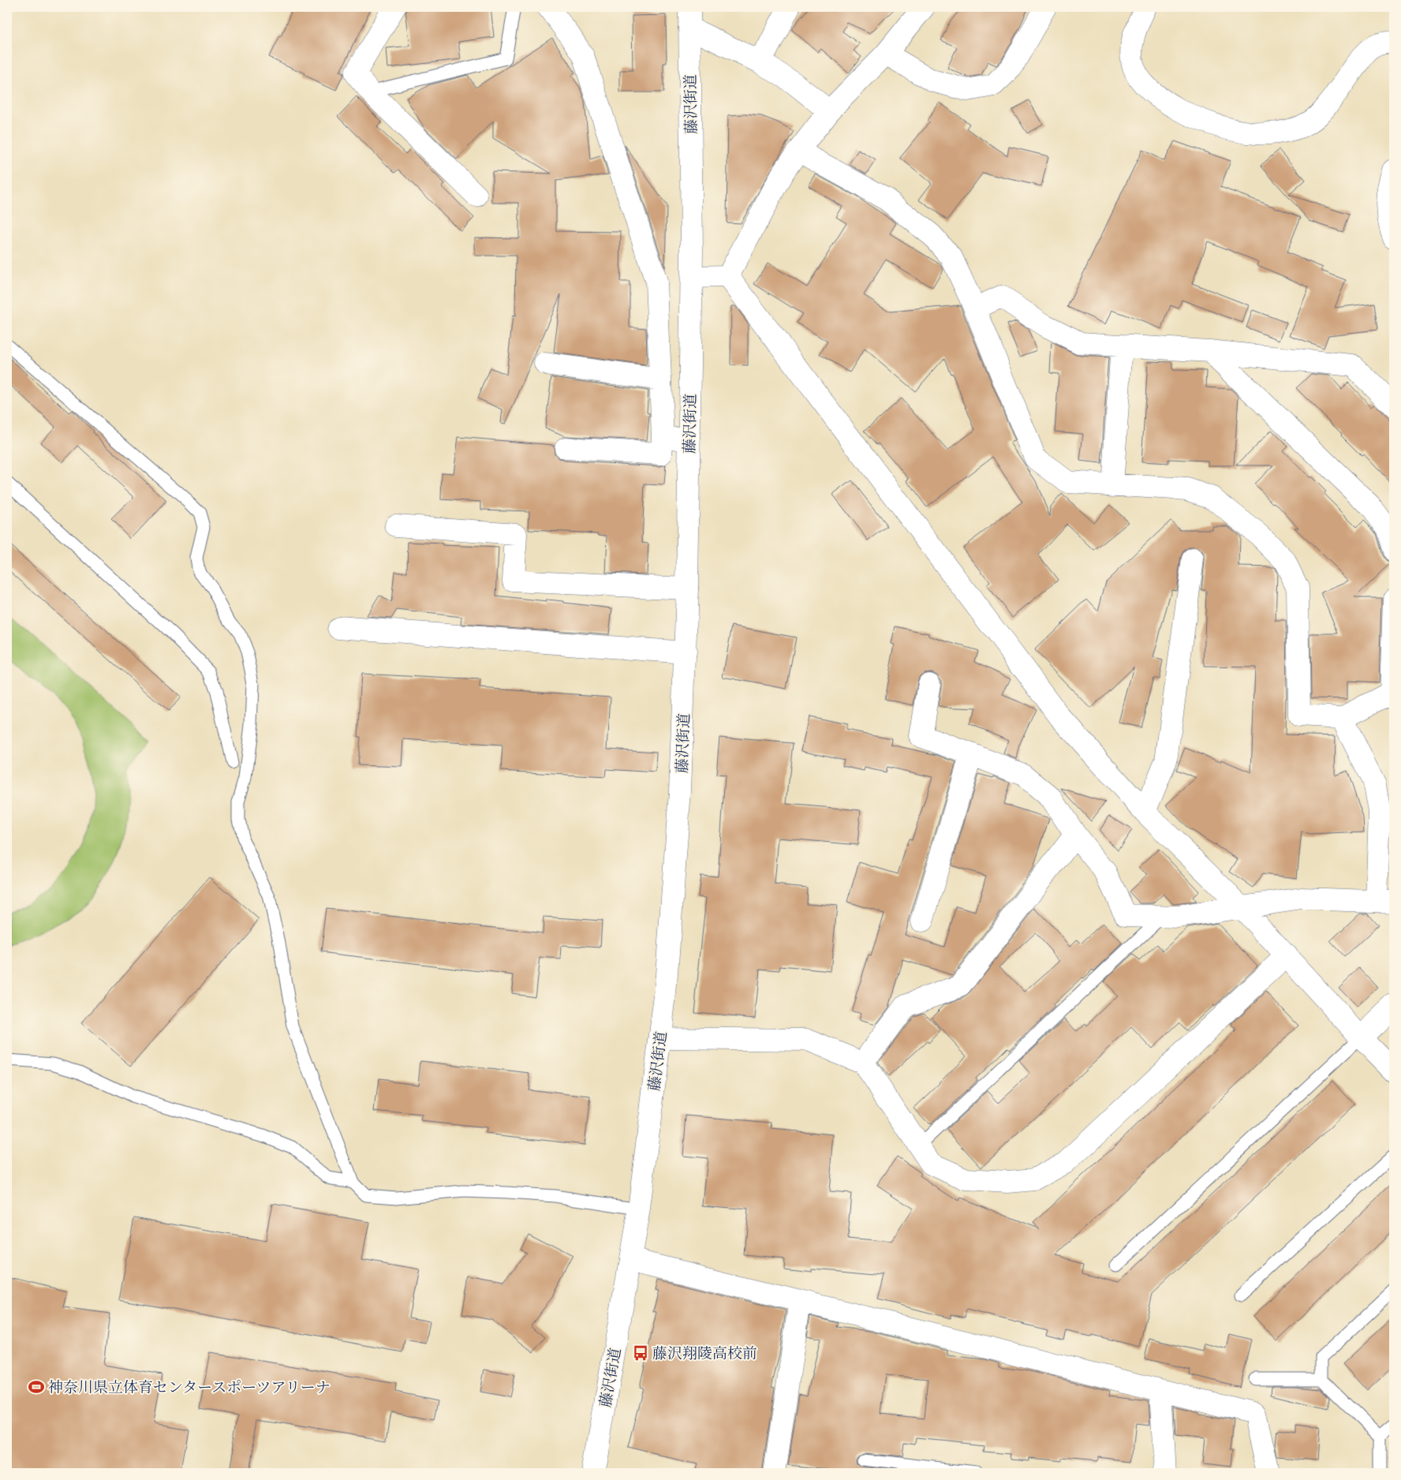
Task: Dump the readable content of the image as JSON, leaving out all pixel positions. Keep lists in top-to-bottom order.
{
  "streets": {
    "main road": ["藤沢街道"]
  },
  "places": {
    "bus stop": ["藤沢翔陵高校前"],
    "sports": ["神奈川県立体育センタースポーツアリーナ"]
  }
}
